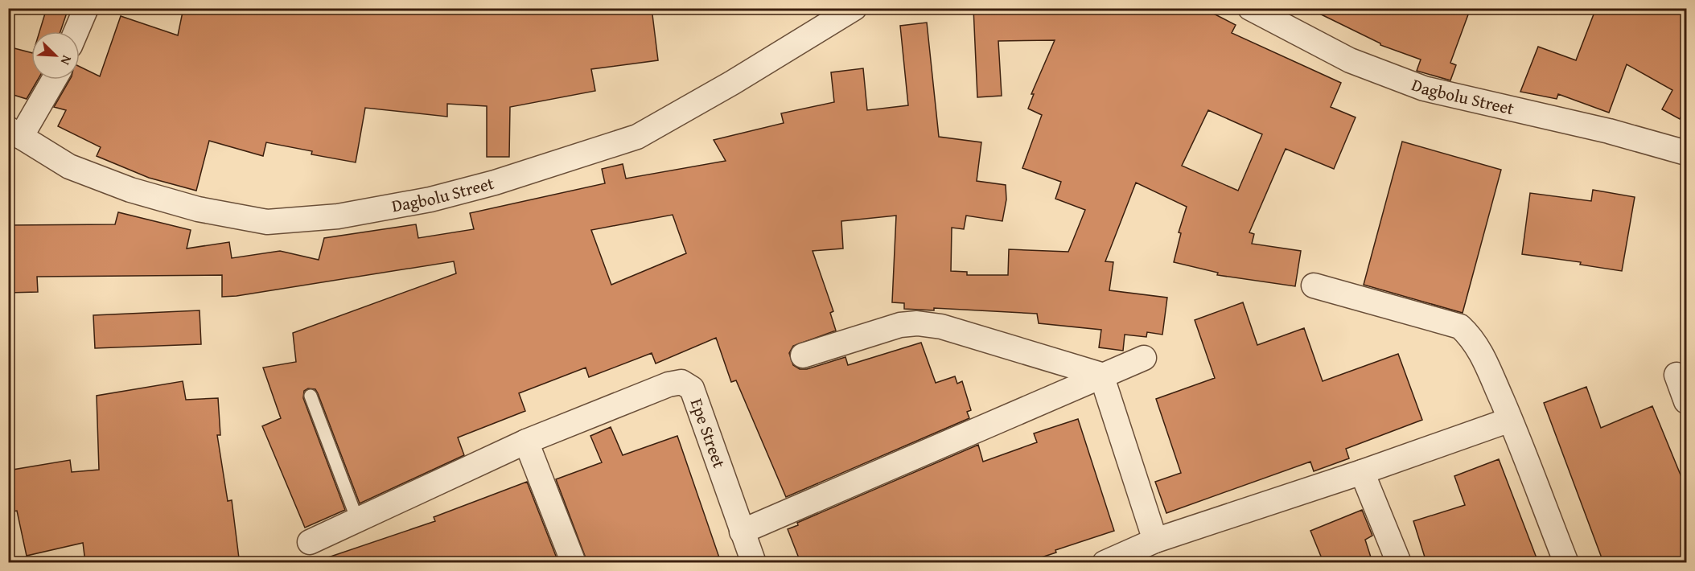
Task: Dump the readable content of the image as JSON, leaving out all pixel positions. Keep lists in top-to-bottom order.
{
  "streets": {
    "street": ["Dagbolu Street", "Epe Street"]
  },
  "north": "bottom right"
}
